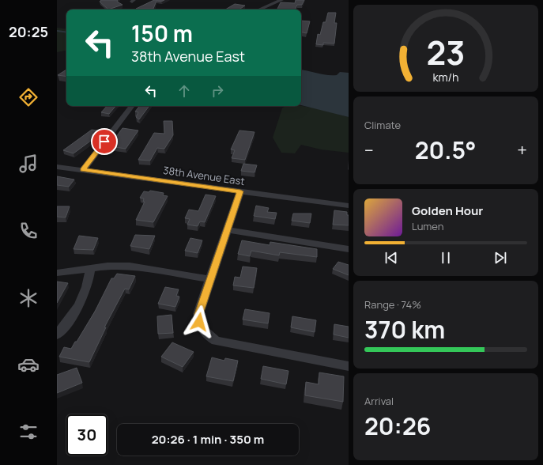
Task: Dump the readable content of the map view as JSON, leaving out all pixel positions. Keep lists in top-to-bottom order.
{
  "streets": {
    "street": ["38th Avenue East"]
  },
  "page": {
    "tabs": "20:25",
    "turn": ["150 m", "38th Avenue East"],
    "tile": [
      "Climate",
      ["Range · 74%", "370 km"],
      ["Arrival", "20:26"]
    ],
    "heat": ["−", "20.5°", "+"],
    "song": ["Golden Hour", "Lumen"],
    "limit": "30",
    "trip": "20:26 · 1 min · 350 m",
    "gauge": ["23", "km/h"]
  }
}
